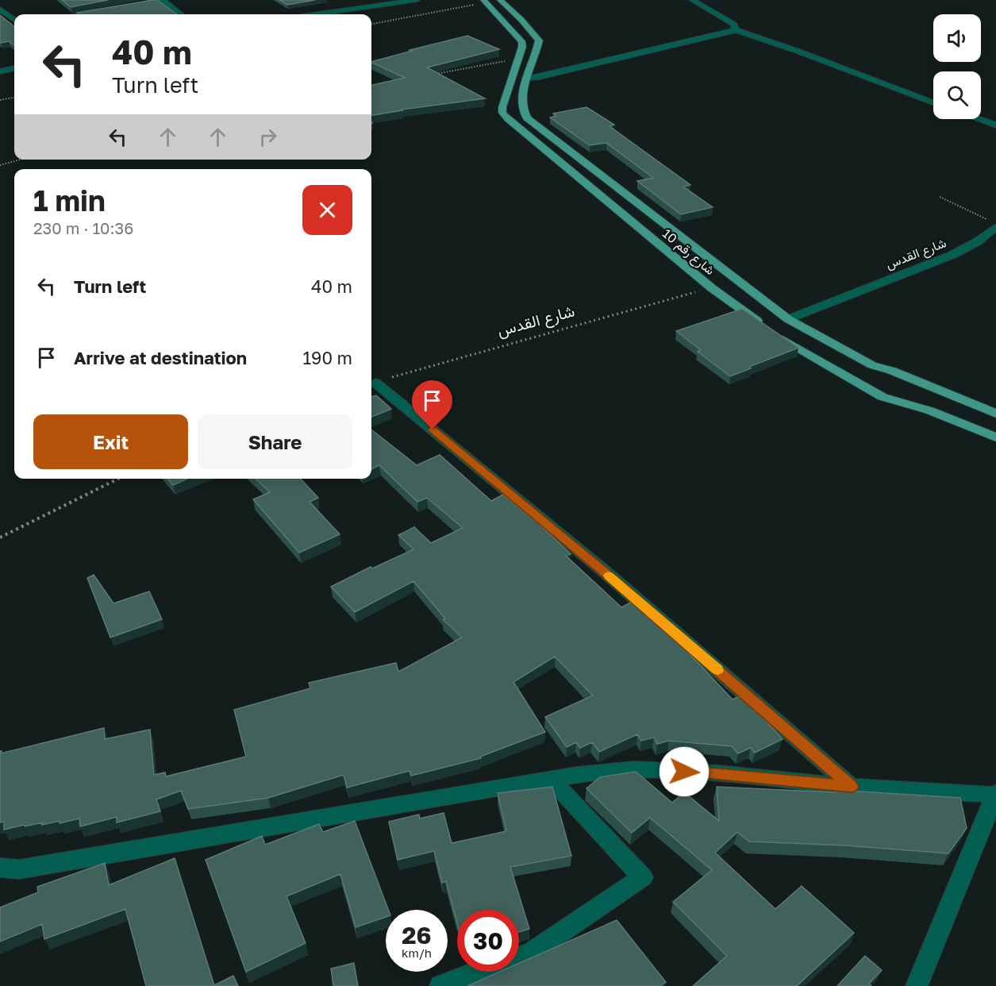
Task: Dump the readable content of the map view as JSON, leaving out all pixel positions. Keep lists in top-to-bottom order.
{
  "streets": {
    "main road": ["شارع رقم 10"],
    "street": ["شارع القدس"]
  },
  "crossings": [
    ["شارع رقم 10", "شارع القدس"]
  ],
  "page": {
    "turn": ["40 m", "Turn left"],
    "heading": ["1 min", "230 m · 10:36"],
    "list": [
      {
        "name": "Turn left",
        "value": "40 m"
      },
      {
        "name": "Arrive at destination",
        "value": "190 m"
      }
    ],
    "buttons": ["Exit", "Share"],
    "speed": "26 km/h",
    "limit": "30"
  }
}
